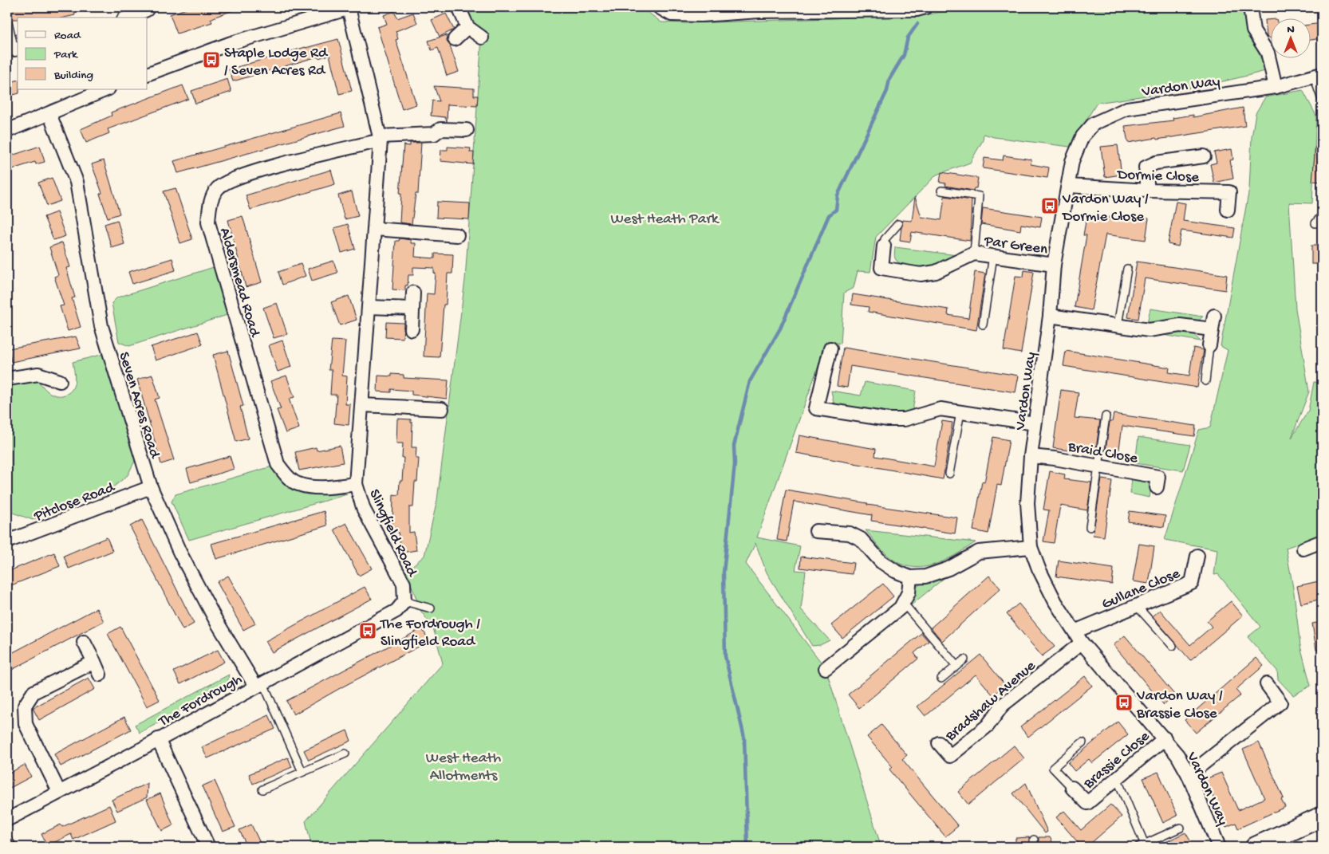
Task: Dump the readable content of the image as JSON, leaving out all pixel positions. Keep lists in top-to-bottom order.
{
  "streets": {
    "street": [
      "Vardon Way",
      "Dormie Close",
      "Par Green",
      "Aldersmead Road",
      "Seven Acres Road",
      "Braid Close",
      "Pitclose Road",
      "Slingfield Road",
      "Gullane Close",
      "The Fordrough",
      "Bradshaw Avenue",
      "Brassie Close"
    ]
  },
  "crossings": [
    ["Vardon Way", "Dormie Close"],
    ["Vardon Way", "Par Green"],
    ["Vardon Way", "Braid Close"],
    ["Vardon Way", "Gullane Close"],
    ["Vardon Way", "Bradshaw Avenue"],
    ["Vardon Way", "Brassie Close"],
    ["Aldersmead Road", "Slingfield Road"],
    ["Seven Acres Road", "Pitclose Road"],
    ["Seven Acres Road", "The Fordrough"],
    ["Slingfield Road", "The Fordrough"]
  ],
  "parks": ["West Heath Park", "West Heath Allotments"],
  "places": {
    "bus stop": [
      "Staple Lodge Rd / Seven Acres Rd",
      "Vardon Way / Dormie Close",
      "The Fordrough / Slingfield Road",
      "Vardon Way / Brassie Close"
    ]
  },
  "legend": ["Road", "Park", "Building"],
  "north": "top"
}
